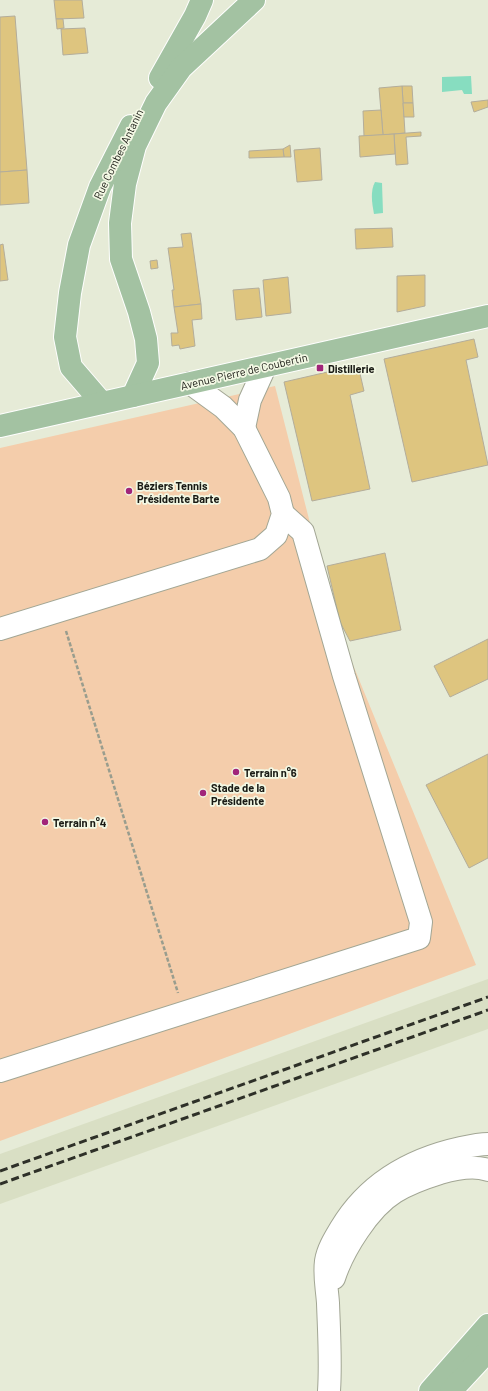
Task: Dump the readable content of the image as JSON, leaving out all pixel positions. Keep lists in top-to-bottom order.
{
  "streets": {
    "main road": ["Rue Combes Antanin", "Avenue Pierre de Coubertin"]
  },
  "crossings": [
    ["Rue Combes Antanin", "Avenue Pierre de Coubertin"]
  ],
  "places": {
    "transit": ["Distillerie"],
    "other": [
      "Béziers Tennis Présidente Barte",
      "Terrain n°6",
      "Stade de la Présidente",
      "Terrain n°4"
    ]
  }
}
